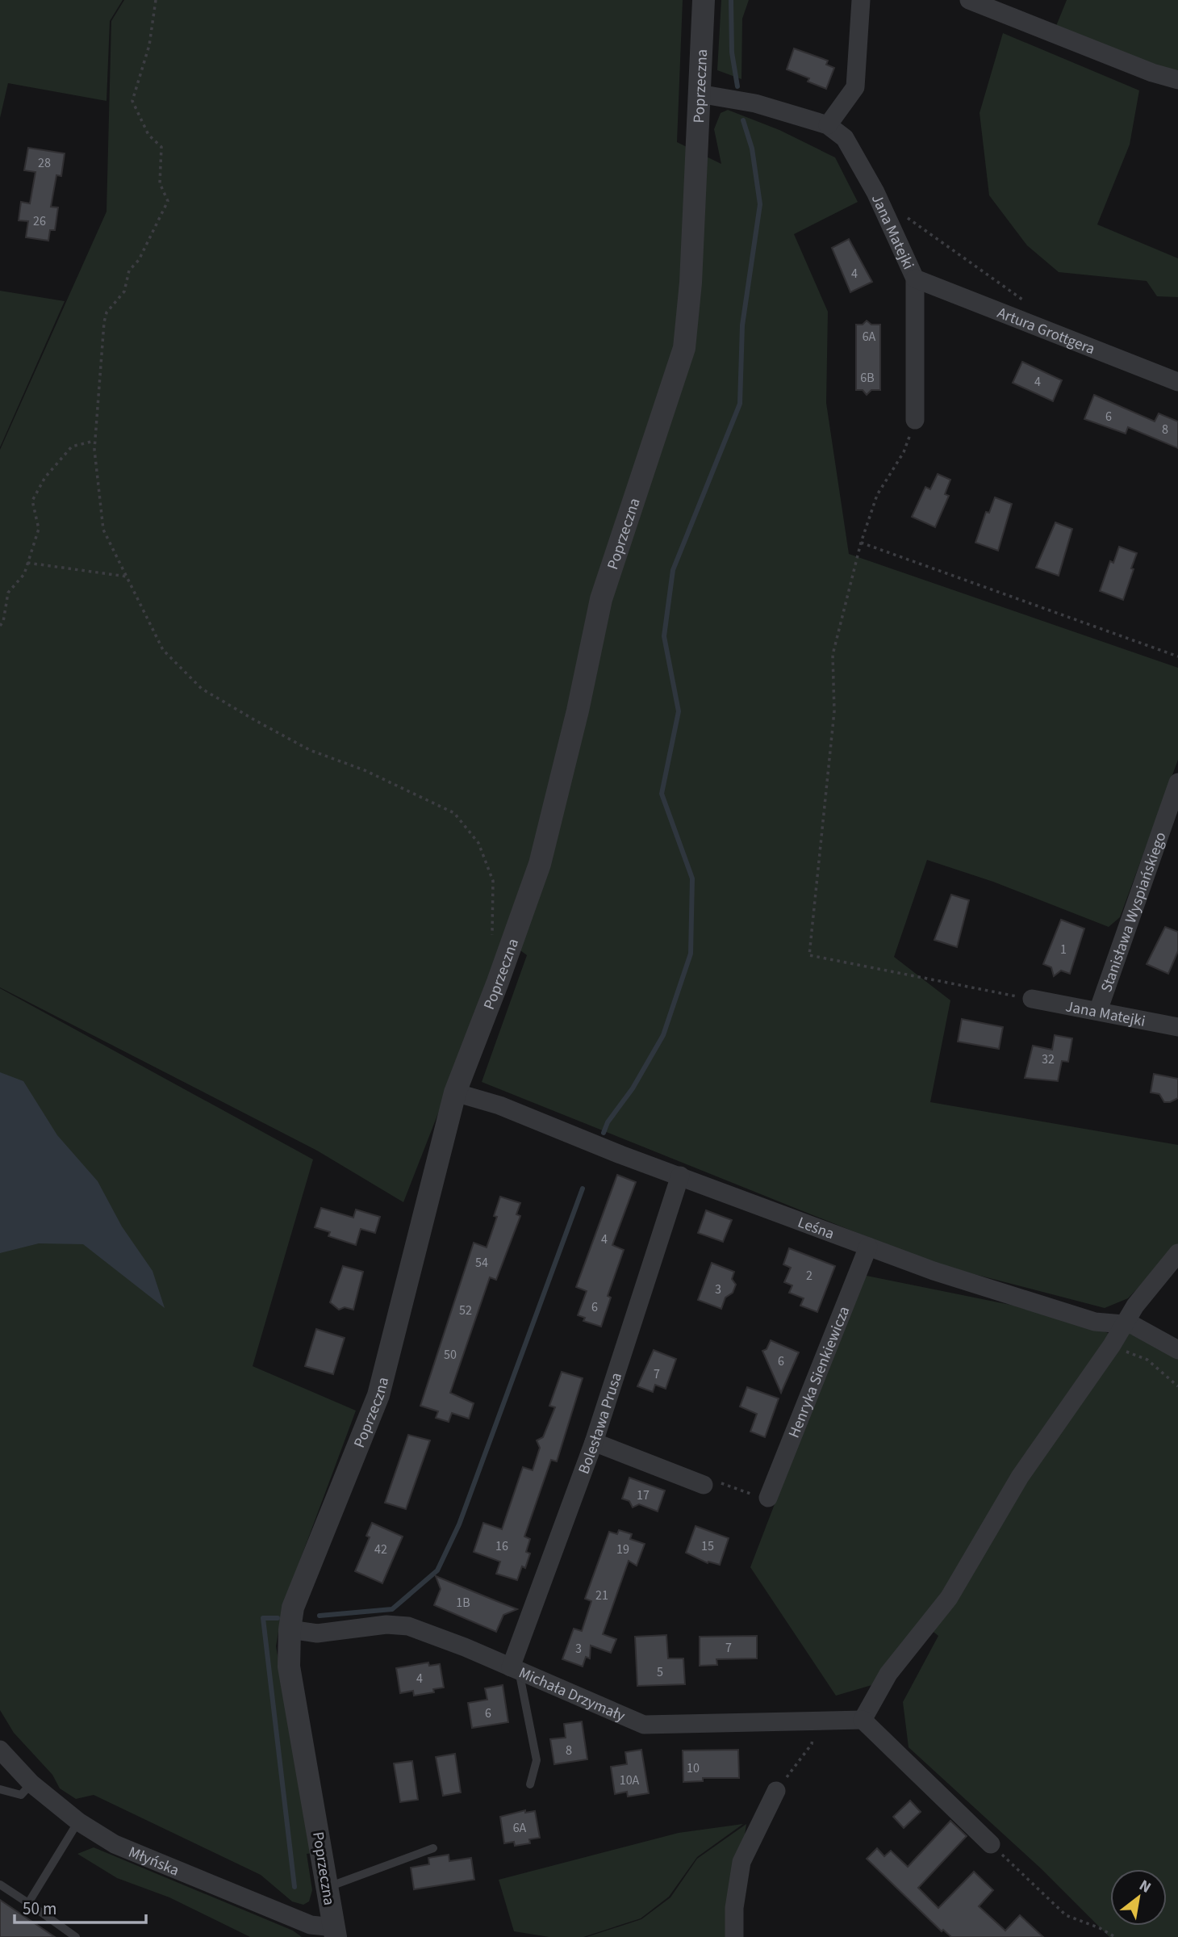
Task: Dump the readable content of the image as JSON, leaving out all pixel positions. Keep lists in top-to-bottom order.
{
  "streets": {
    "street": [
      "Poprzeczna",
      "Jana Matejki",
      "Artura Grottgera",
      "Stanisława Wyspiańskiego",
      "Leśna",
      "Henryka Sienkiewicza",
      "Bolesława Prusa",
      "Michała Drzymały",
      "Młyńska"
    ]
  },
  "crossings": [
    ["Poprzeczna", "Jana Matejki"],
    ["Poprzeczna", "Leśna"],
    ["Poprzeczna", "Michała Drzymały"],
    ["Poprzeczna", "Młyńska"],
    ["Jana Matejki", "Artura Grottgera"],
    ["Jana Matejki", "Stanisława Wyspiańskiego"],
    ["Leśna", "Henryka Sienkiewicza"],
    ["Leśna", "Bolesława Prusa"],
    ["Bolesława Prusa", "Michała Drzymały"]
  ],
  "house_numbers": [
    "28",
    "26",
    "4",
    "6A",
    "6B",
    "4",
    "6",
    "8",
    "1",
    "32",
    "4",
    "54",
    "2",
    "3",
    "6",
    "52",
    "50",
    "6",
    "7",
    "17",
    "16",
    "15",
    "42",
    "19",
    "21",
    "1B",
    "7",
    "3",
    "5",
    "4",
    "6",
    "8",
    "10",
    "10A",
    "6A"
  ],
  "scale_bar": "50 m",
  "north": "top right"
}
